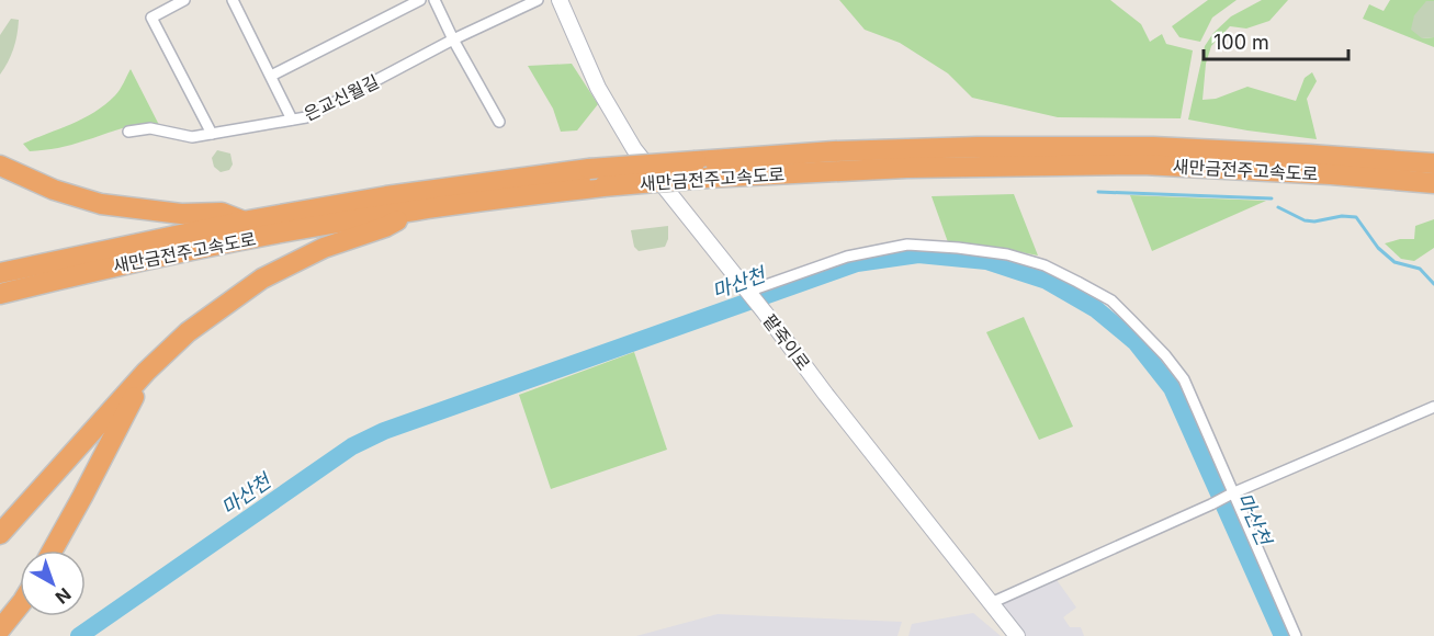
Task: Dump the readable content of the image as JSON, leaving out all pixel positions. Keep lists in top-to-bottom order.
{
  "streets": {
    "highway": ["새만금전주고속도로"],
    "street": ["은교신월길", "팥죽이로"]
  },
  "water": ["마산천"],
  "scale_bar": "100 m",
  "north": "bottom right"
}
